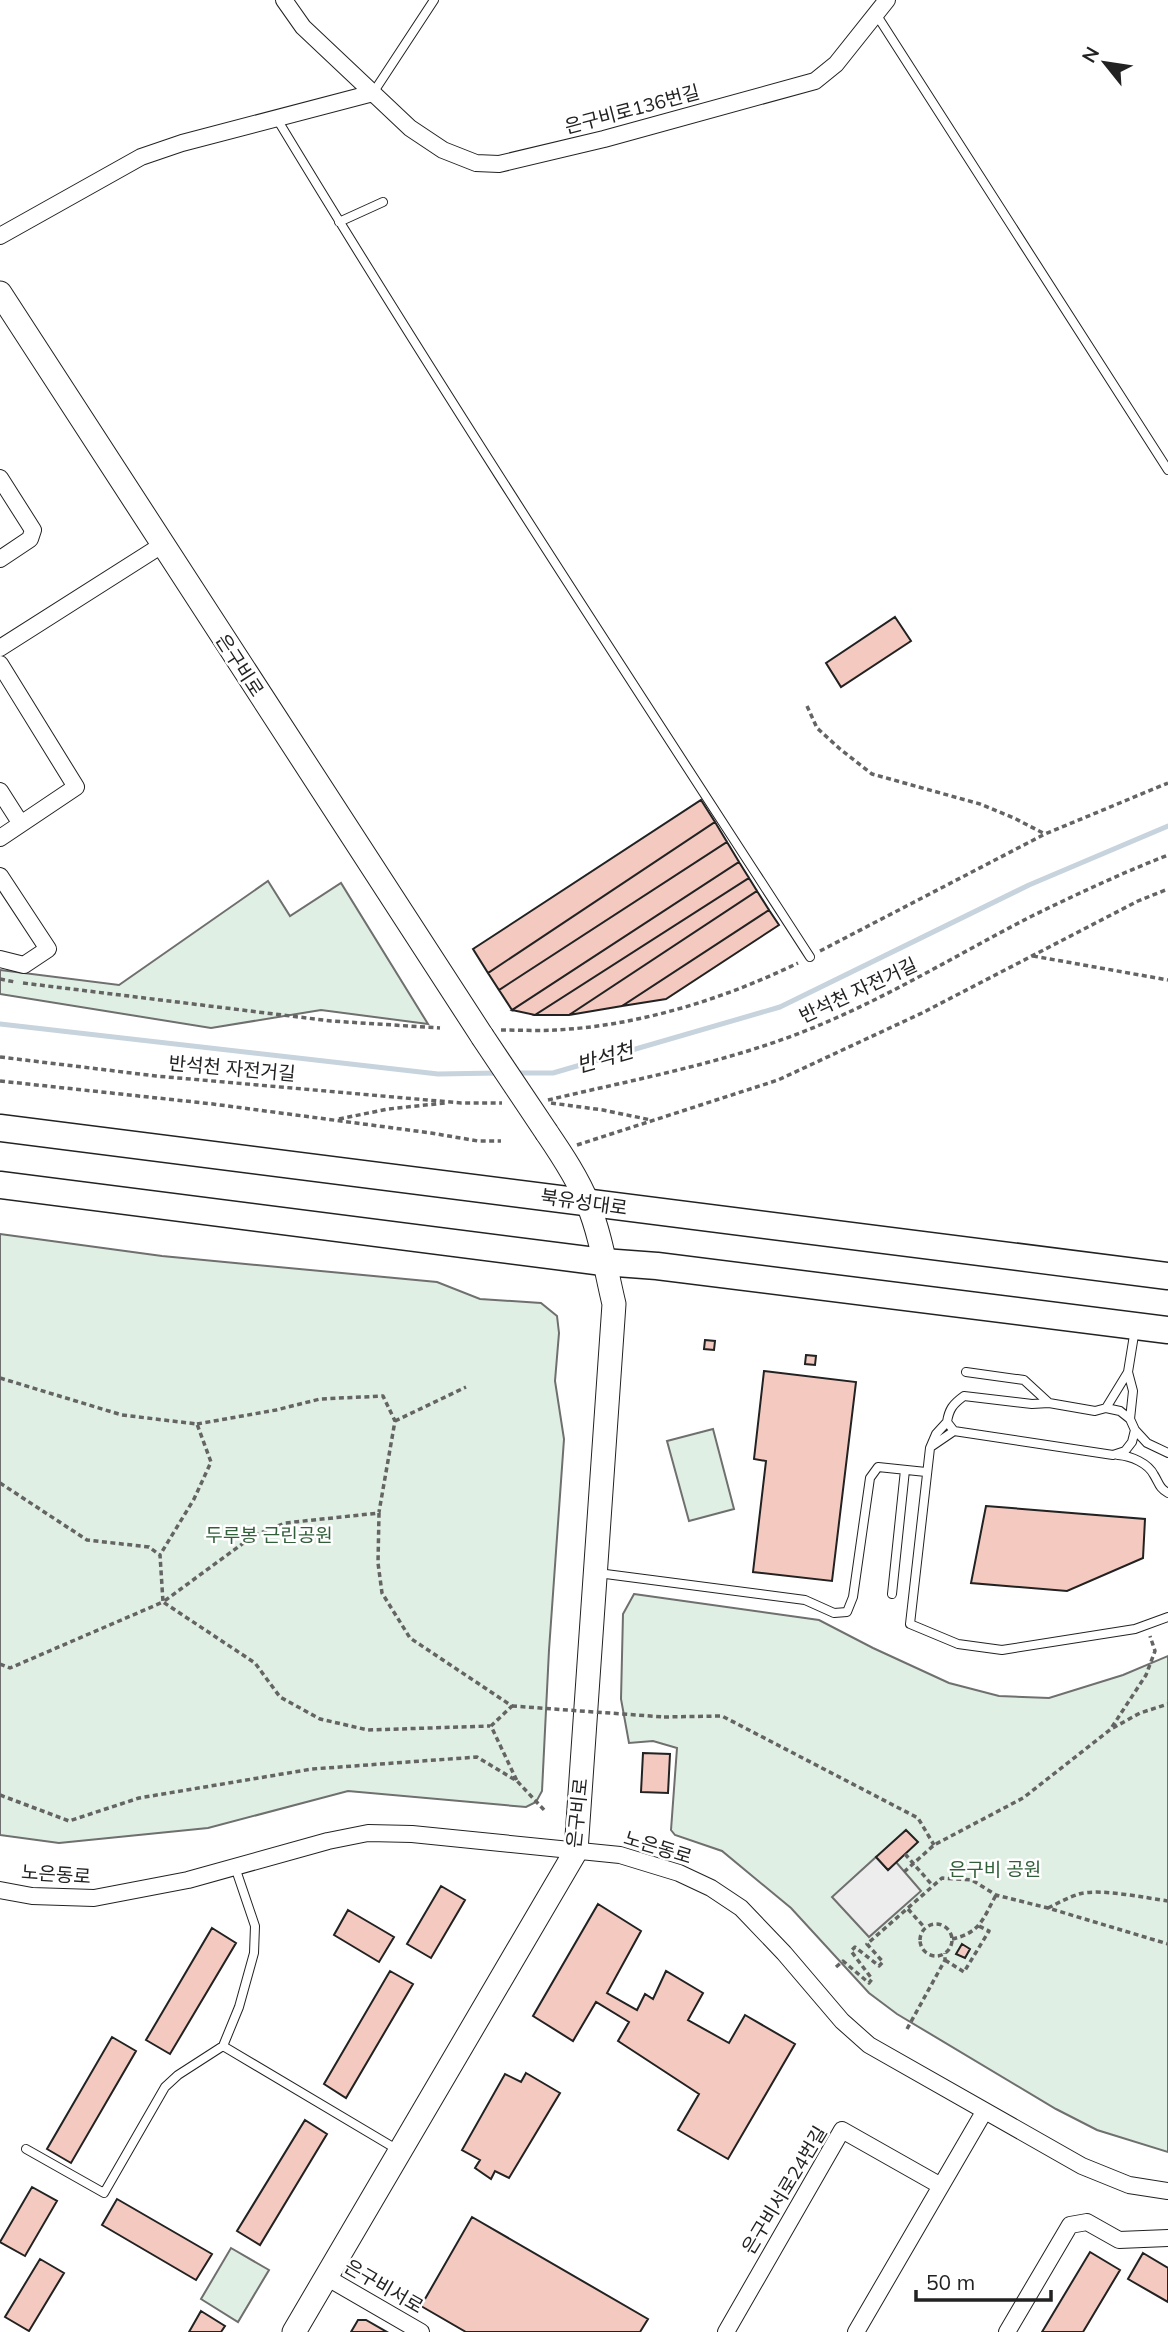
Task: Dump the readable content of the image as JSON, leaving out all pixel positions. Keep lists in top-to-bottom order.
{
  "streets": {
    "main road": ["북유성대로"],
    "street": [
      "은구비로136번길",
      "은구비로",
      "노은동로",
      "은구비서로24번길",
      "은구비서로"
    ],
    "path": ["반석천 자전거길"]
  },
  "crossings": [
    ["은구비로", "북유성대로"],
    ["은구비로", "노은동로"],
    ["은구비로", "은구비서로"]
  ],
  "water": ["반석천"],
  "parks": ["두루봉 근린공원", "은구비 공원"],
  "scale_bar": "50 m",
  "north": "top left"
}
